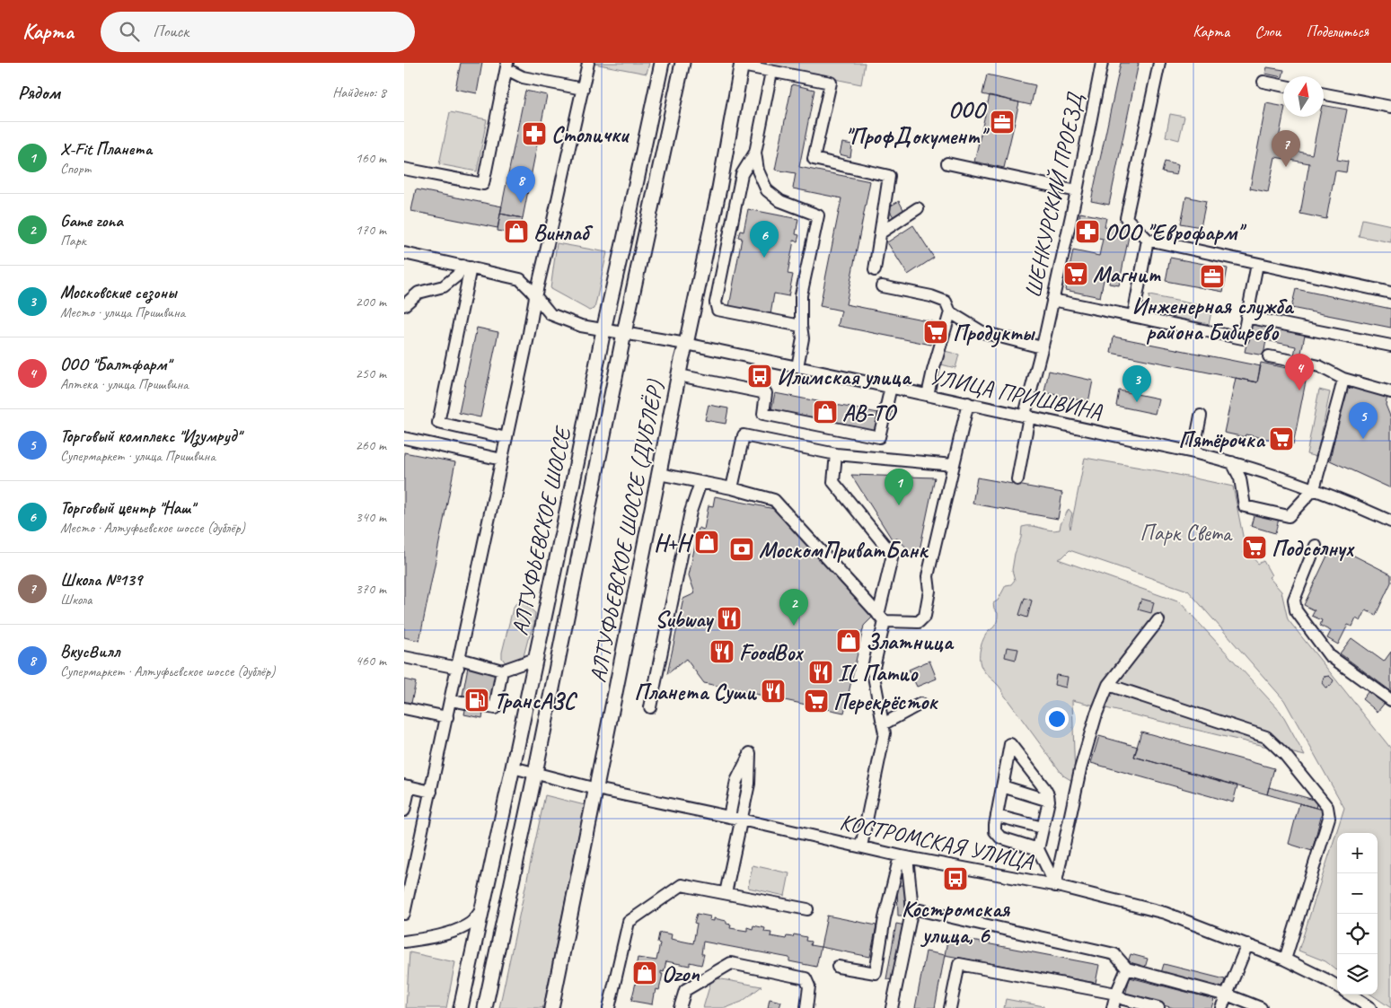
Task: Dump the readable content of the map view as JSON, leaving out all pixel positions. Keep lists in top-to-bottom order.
{
  "streets": {
    "main road": ["АЛТУФЬЕВСКОЕ ШОССЕ", "АЛТУФЬЕВСКОЕ ШОССЕ (ДУБЛЁР)"],
    "street": ["ШЕНКУРСКИЙ ПРОЕЗД", "УЛИЦА ПРИШВИНА", "КОСТРОМСКАЯ УЛИЦА"]
  },
  "crossings": [
    ["ШЕНКУРСКИЙ ПРОЕЗД", "УЛИЦА ПРИШВИНА"],
    ["УЛИЦА ПРИШВИНА", "АЛТУФЬЕВСКОЕ ШОССЕ"],
    ["УЛИЦА ПРИШВИНА", "АЛТУФЬЕВСКОЕ ШОССЕ (ДУБЛЁР)"],
    ["АЛТУФЬЕВСКОЕ ШОССЕ", "КОСТРОМСКАЯ УЛИЦА"],
    ["АЛТУФЬЕВСКОЕ ШОССЕ (ДУБЛЁР)", "КОСТРОМСКАЯ УЛИЦА"]
  ],
  "parks": ["Парк Света"],
  "places": {
    "office": ["ООО \"ПрофДокумент\"", "Инженерная служба района Бибирево"],
    "pharmacy": ["Столички", "ООО \"Еврофарм\""],
    "shop": [
      "Винлаб",
      "АВ-ТО",
      "H+H",
      "Златница",
      "Ozon"
    ],
    "supermarket": [
      "Магнит",
      "Продукты",
      "Пятёрочка",
      "Подсолнух",
      "Перекрёсток"
    ],
    "bus stop": ["Илимская улица", "Костромская улица, 6"],
    "bank": ["МоскомПриватБанк"],
    "restaurant": [
      "Subway",
      "FoodBox",
      "IL Патио",
      "Планета Суши"
    ],
    "fuel station": ["ТрансАЗС"]
  },
  "north": "top",
  "page": {
    "header": "Карта",
    "search": "Поиск",
    "nav": ["Карта", "Слои", "Поделиться"],
    "heading": ["Рядом", "Найдено: 8"],
    "list": [
      {
        "mark": "1",
        "name": "X-Fit Планета",
        "note": "Спорт",
        "value": "160 m"
      },
      {
        "mark": "2",
        "name": "Game zona",
        "note": "Парк",
        "value": "170 m"
      },
      {
        "mark": "3",
        "name": "Московские сезоны",
        "note": "Место · улица Пришвина",
        "value": "200 m"
      },
      {
        "mark": "4",
        "name": "ООО \"Балтфарм\"",
        "note": "Аптека · улица Пришвина",
        "value": "250 m"
      },
      {
        "mark": "5",
        "name": "Торговый комплекс \"Изумруд\"",
        "note": "Супермаркет · улица Пришвина",
        "value": "260 m"
      },
      {
        "mark": "6",
        "name": "Торговый центр \"Наш\"",
        "note": "Место · Алтуфьевское шоссе (дублёр)",
        "value": "340 m"
      },
      {
        "mark": "7",
        "name": "Школа №139",
        "note": "Школа",
        "value": "370 m"
      },
      {
        "mark": "8",
        "name": "ВкусВилл",
        "note": "Супермаркет · Алтуфьевское шоссе (дублёр)",
        "value": "460 m"
      }
    ],
    "pins": [
      "7",
      "8",
      "6",
      "4",
      "3",
      "5",
      "1",
      "2"
    ],
    "map_buttons": ["+", "−"]
  }
}
